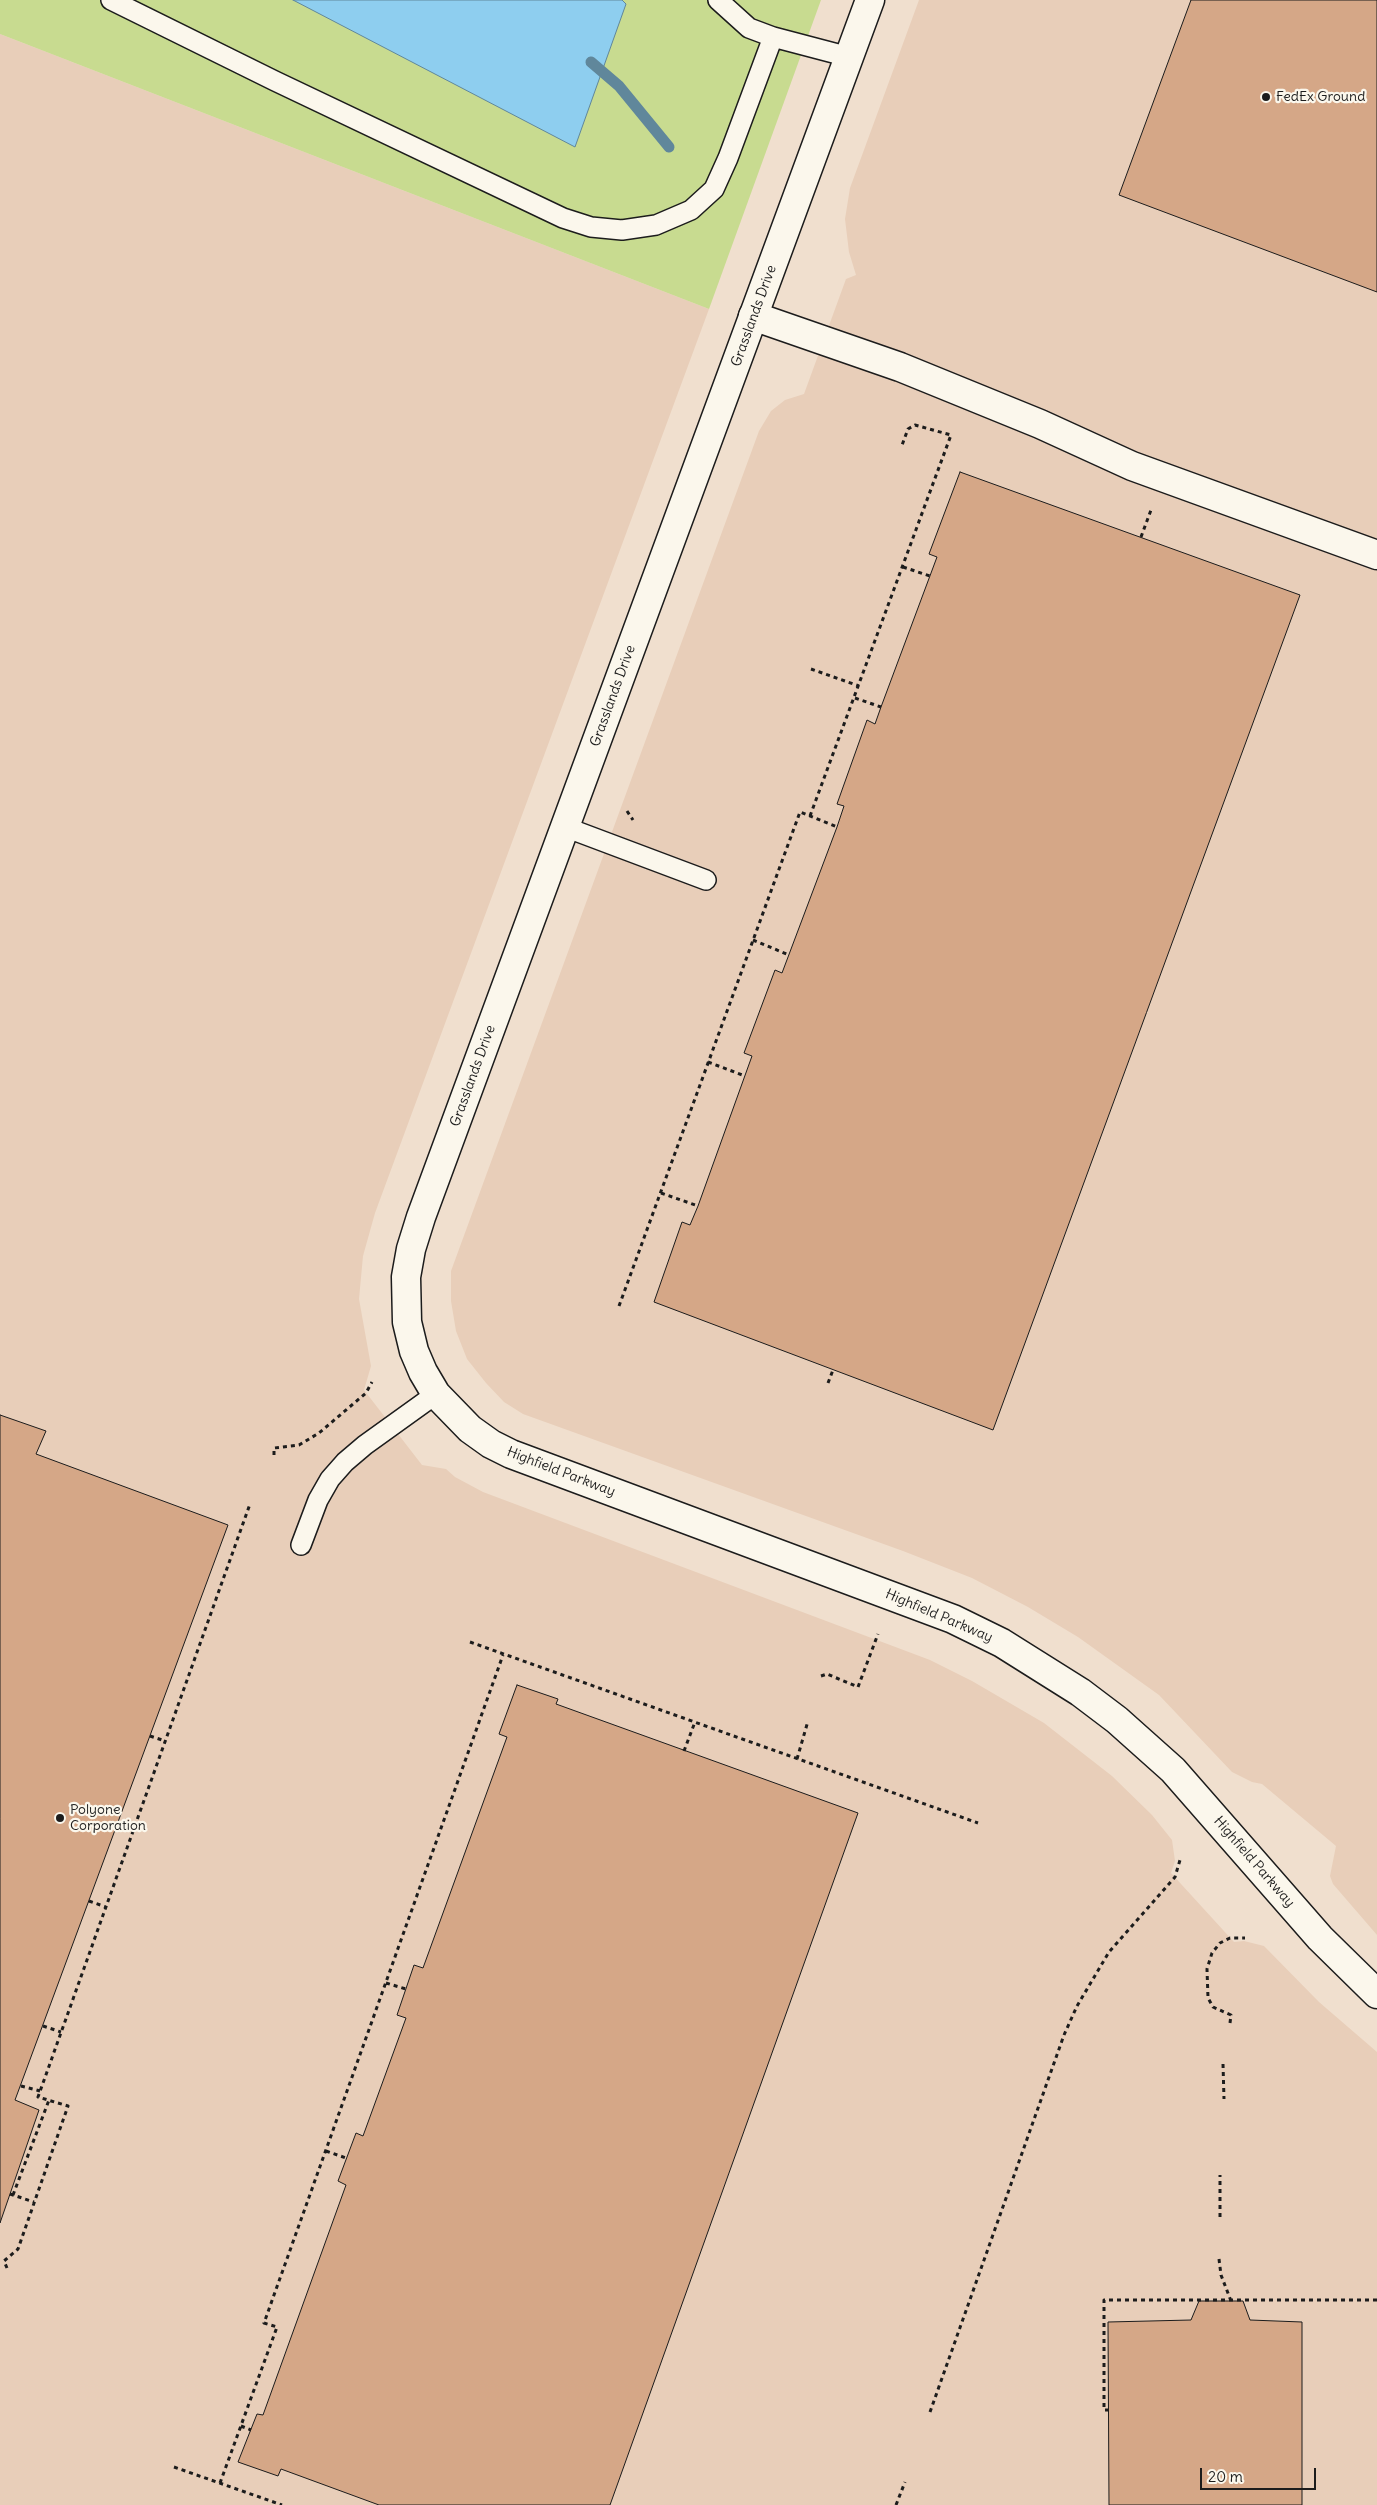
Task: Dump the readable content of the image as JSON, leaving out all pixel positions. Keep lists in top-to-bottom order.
{
  "streets": {
    "street": ["Grasslands Drive", "Highfield Parkway"]
  },
  "crossings": [
    ["Grasslands Drive", "Highfield Parkway"]
  ],
  "places": ["FedEx Ground", "Polyone Corporation"],
  "scale_bar": "20 m"
}
